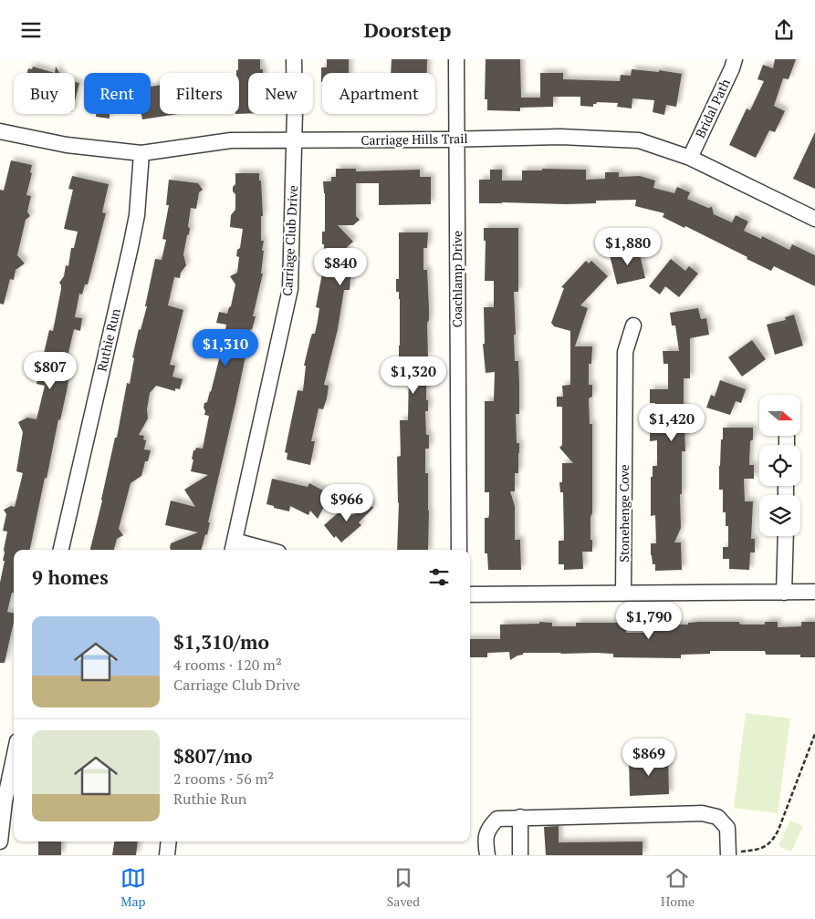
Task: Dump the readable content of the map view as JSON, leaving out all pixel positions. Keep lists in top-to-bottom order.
{
  "streets": {
    "street": [
      "Bridal Path",
      "Carriage Hills Trail",
      "Carriage Club Drive",
      "Coachlamp Drive",
      "Ruthie Run",
      "Stonehenge Cove"
    ]
  },
  "crossings": [
    ["Bridal Path", "Carriage Hills Trail"],
    ["Carriage Hills Trail", "Carriage Club Drive"],
    ["Carriage Hills Trail", "Coachlamp Drive"],
    ["Carriage Hills Trail", "Ruthie Run"]
  ],
  "north": "right",
  "page": {
    "header": "Doorstep",
    "chip": [
      "Buy",
      "Rent",
      "Filters",
      "New",
      "Apartment"
    ],
    "price": [
      "$1,880",
      "$840",
      "$1,310",
      "$807",
      "$1,320",
      "$1,420",
      "$966",
      "$1,790",
      "$869"
    ],
    "heading": "9 homes",
    "list": [
      {
        "name": "$1,310/mo",
        "note": "4 rooms · 120 m² · Carriage Club Drive"
      },
      {
        "name": "$807/mo",
        "note": "2 rooms · 56 m² · Ruthie Run"
      }
    ],
    "tabs": ["Map", "Saved", "Home"]
  }
}
